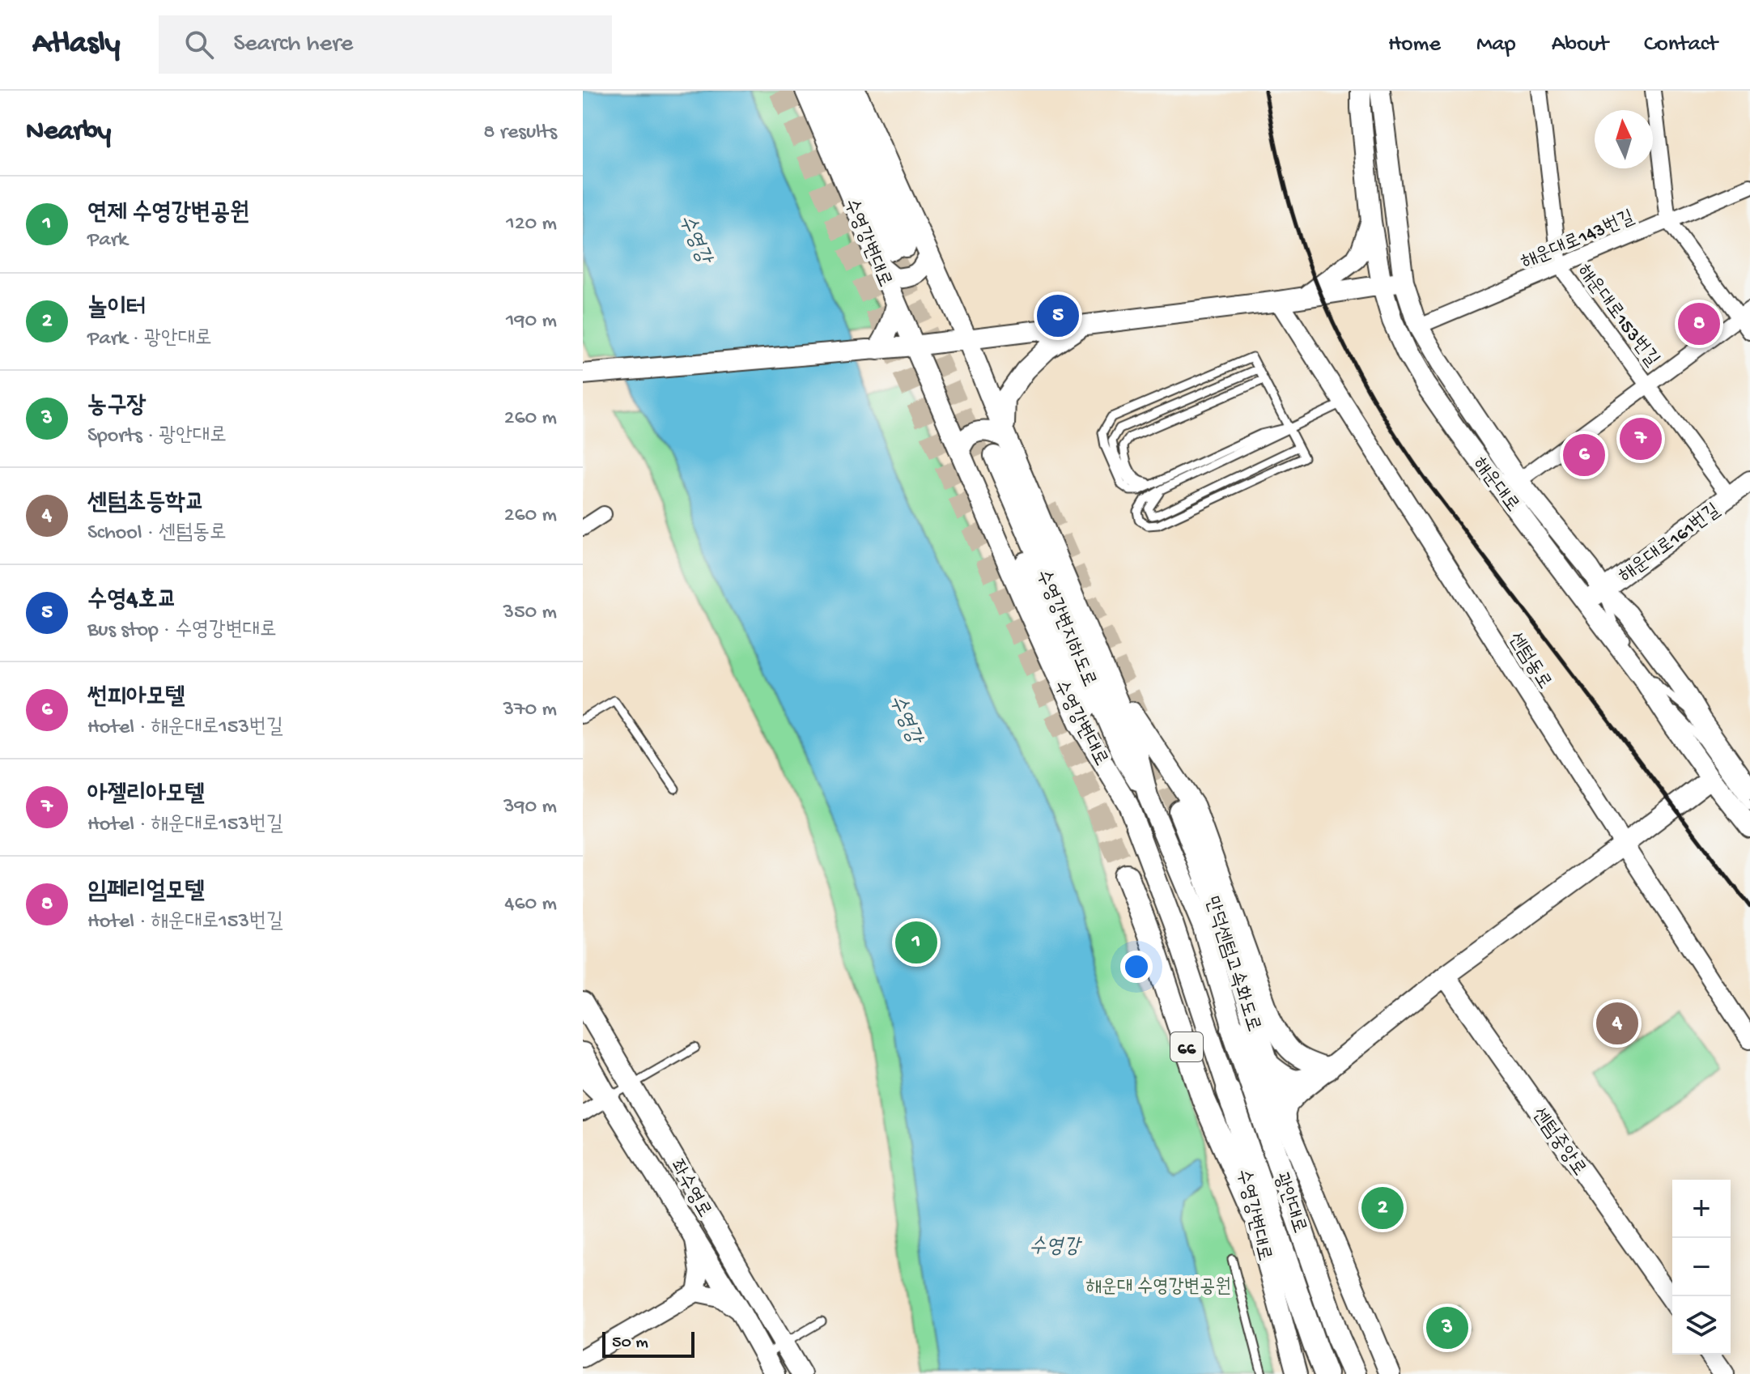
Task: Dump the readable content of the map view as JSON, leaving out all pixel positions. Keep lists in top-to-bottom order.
{
  "streets": {
    "highway": ["만덕센텀고속화도로", "66", "광안대로"],
    "main road": [
      "수영강변대로",
      "해운대로",
      "해운대로161번길",
      "수영강변지하도로",
      "센텀중앙로",
      "좌수영로"
    ],
    "street": ["해운대로143번길", "해운대로153번길", "센텀동로"]
  },
  "crossings": [
    ["해운대로143번길", "해운대로153번길"],
    ["해운대로143번길", "해운대로"],
    ["수영강변대로", "수영강변지하도로"],
    ["수영강변대로", "만덕센텀고속화도로"],
    ["수영강변대로", "66"],
    ["수영강변대로", "광안대로"],
    ["해운대로153번길", "해운대로"],
    ["해운대로153번길", "해운대로161번길"],
    ["해운대로", "해운대로161번길"]
  ],
  "water": ["수영강"],
  "parks": ["해운대 수영강변공원"],
  "scale_bar": "50 m",
  "north": "top",
  "page": {
    "header": "Atlasly",
    "search": "Search here",
    "nav": [
      "Home",
      "Map",
      "About",
      "Contact"
    ],
    "heading": ["Nearby", "8 results"],
    "list": [
      {
        "mark": "1",
        "name": "연제 수영강변공원",
        "note": "Park",
        "value": "120 m"
      },
      {
        "mark": "2",
        "name": "놀이터",
        "note": "Park · 광안대로",
        "value": "190 m"
      },
      {
        "mark": "3",
        "name": "농구장",
        "note": "Sports · 광안대로",
        "value": "260 m"
      },
      {
        "mark": "4",
        "name": "센텀초등학교",
        "note": "School · 센텀동로",
        "value": "260 m"
      },
      {
        "mark": "5",
        "name": "수영4호교",
        "note": "Bus stop · 수영강변대로",
        "value": "350 m"
      },
      {
        "mark": "6",
        "name": "썬피아모텔",
        "note": "Hotel · 해운대로153번길",
        "value": "370 m"
      },
      {
        "mark": "7",
        "name": "아젤리아모텔",
        "note": "Hotel · 해운대로153번길",
        "value": "390 m"
      },
      {
        "mark": "8",
        "name": "임페리얼모텔",
        "note": "Hotel · 해운대로153번길",
        "value": "460 m"
      }
    ],
    "pins": [
      "5",
      "8",
      "7",
      "6",
      "1",
      "4",
      "2",
      "3"
    ],
    "map_buttons": ["+", "−"],
    "scale": "50 m"
  }
}
